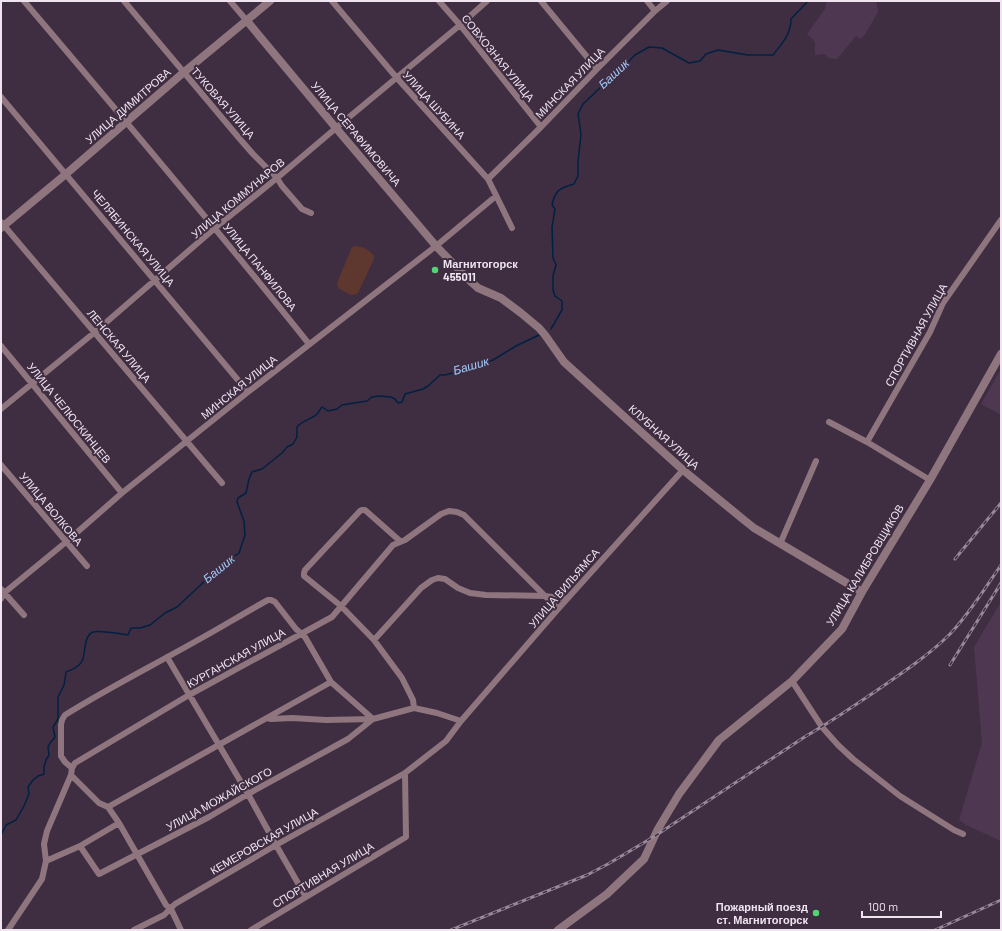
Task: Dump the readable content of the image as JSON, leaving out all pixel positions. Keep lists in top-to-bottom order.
{
  "streets": {
    "street": [
      "СОВХОЗНАЯ УЛИЦА",
      "МИНСКАЯ УЛИЦА",
      "ТУКОВАЯ УЛИЦА",
      "УЛИЦА ШУБИНА",
      "УЛИЦА ДИМИТРОВА",
      "УЛИЦА СЕРАФИМОВИЧА",
      "УЛИЦА КОММУНАРОВ",
      "ЧЕЛЯБИНСКАЯ УЛИЦА",
      "УЛИЦА ПАНФИЛОВА",
      "СПОРТИВНАЯ УЛИЦА",
      "ЛЕНСКАЯ УЛИЦА",
      "УЛИЦА ЧЕЛЮСКИНЦЕВ",
      "КЛУБНАЯ УЛИЦА",
      "УЛИЦА ВОЛКОВА",
      "УЛИЦА КАЛИБРОВЩИКОВ",
      "УЛИЦА ВИЛЬЯМСА",
      "КУРГАНСКАЯ УЛИЦА",
      "УЛИЦА МОЖАЙСКОГО",
      "КЕМЕРОВСКАЯ УЛИЦА"
    ]
  },
  "crossings": [
    ["СОВХОЗНАЯ УЛИЦА", "МИНСКАЯ УЛИЦА"],
    ["СОВХОЗНАЯ УЛИЦА", "УЛИЦА КОММУНАРОВ"],
    ["МИНСКАЯ УЛИЦА", "УЛИЦА ШУБИНА"],
    ["МИНСКАЯ УЛИЦА", "УЛИЦА СЕРАФИМОВИЧА"],
    ["МИНСКАЯ УЛИЦА", "ЧЕЛЯБИНСКАЯ УЛИЦА"],
    ["МИНСКАЯ УЛИЦА", "УЛИЦА ПАНФИЛОВА"],
    ["МИНСКАЯ УЛИЦА", "ЛЕНСКАЯ УЛИЦА"],
    ["МИНСКАЯ УЛИЦА", "УЛИЦА ЧЕЛЮСКИНЦЕВ"],
    ["МИНСКАЯ УЛИЦА", "УЛИЦА ВОЛКОВА"],
    ["ТУКОВАЯ УЛИЦА", "УЛИЦА ДИМИТРОВА"],
    ["ТУКОВАЯ УЛИЦА", "УЛИЦА КОММУНАРОВ"],
    ["УЛИЦА ШУБИНА", "УЛИЦА КОММУНАРОВ"],
    ["УЛИЦА ДИМИТРОВА", "УЛИЦА СЕРАФИМОВИЧА"],
    ["УЛИЦА ДИМИТРОВА", "ЧЕЛЯБИНСКАЯ УЛИЦА"],
    ["УЛИЦА ДИМИТРОВА", "УЛИЦА ПАНФИЛОВА"],
    ["УЛИЦА ДИМИТРОВА", "ЛЕНСКАЯ УЛИЦА"],
    ["УЛИЦА СЕРАФИМОВИЧА", "УЛИЦА КОММУНАРОВ"],
    ["УЛИЦА СЕРАФИМОВИЧА", "КЛУБНАЯ УЛИЦА"],
    ["УЛИЦА КОММУНАРОВ", "ЧЕЛЯБИНСКАЯ УЛИЦА"],
    ["УЛИЦА КОММУНАРОВ", "УЛИЦА ПАНФИЛОВА"],
    ["УЛИЦА КОММУНАРОВ", "ЛЕНСКАЯ УЛИЦА"],
    ["УЛИЦА КОММУНАРОВ", "УЛИЦА ЧЕЛЮСКИНЦЕВ"],
    ["СПОРТИВНАЯ УЛИЦА", "УЛИЦА ВИЛЬЯМСА"],
    ["СПОРТИВНАЯ УЛИЦА", "КЕМЕРОВСКАЯ УЛИЦА"],
    ["КЛУБНАЯ УЛИЦА", "УЛИЦА КАЛИБРОВЩИКОВ"],
    ["КЛУБНАЯ УЛИЦА", "УЛИЦА ВИЛЬЯМСА"],
    ["УЛИЦА ВИЛЬЯМСА", "КЕМЕРОВСКАЯ УЛИЦА"]
  ],
  "water": ["Башик"],
  "places": ["Магнитогорск 455011", "Пожарный поезд ст. Магнитогорск"],
  "scale_bar": "100 m"
}
